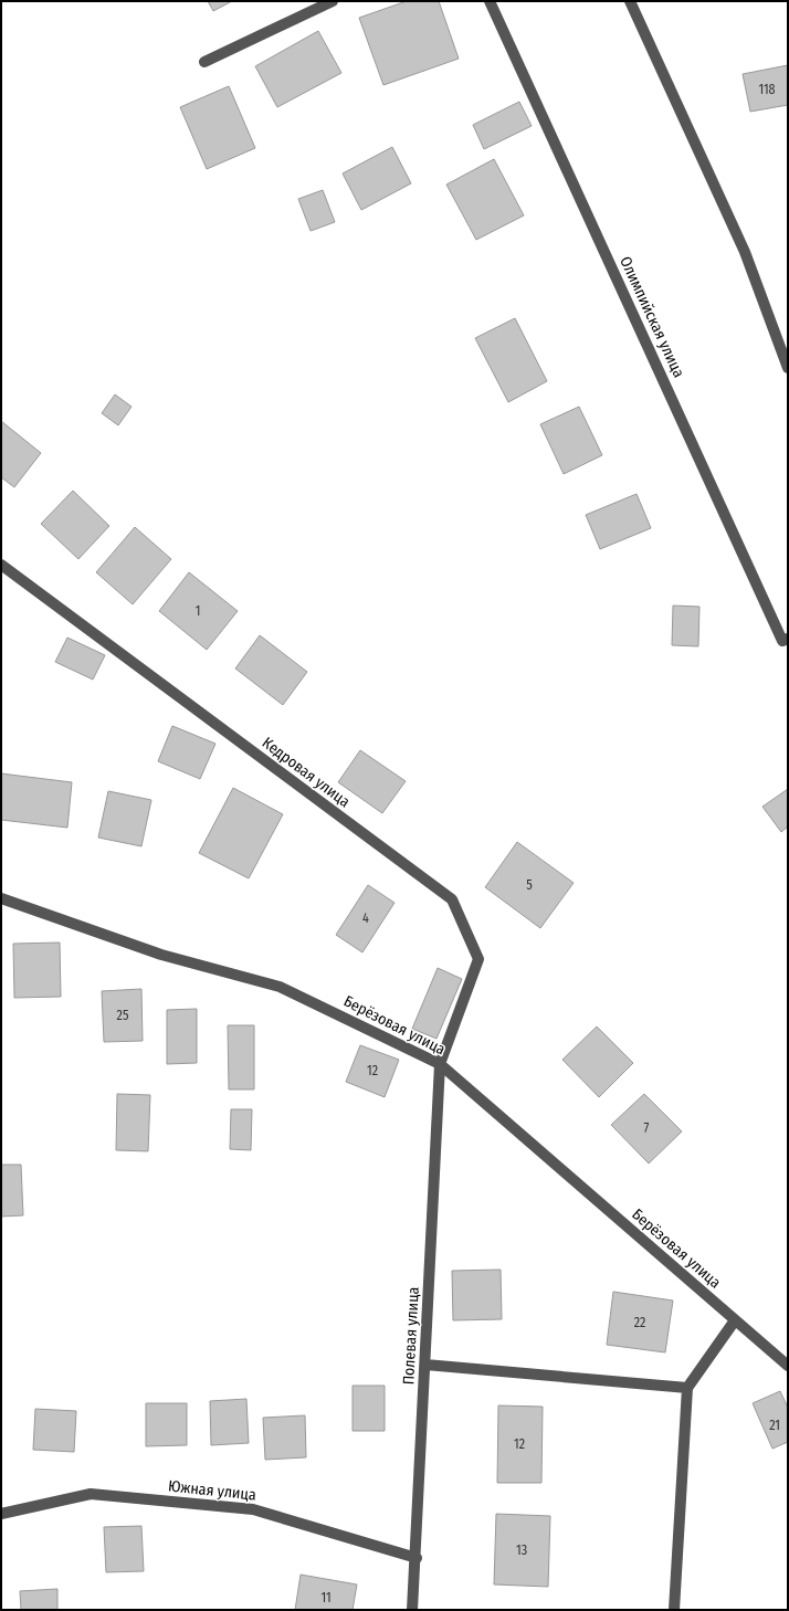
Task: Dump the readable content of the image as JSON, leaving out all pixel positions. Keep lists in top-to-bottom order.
{
  "streets": {
    "street": [
      "Олимпийская улица",
      "Кедровая улица",
      "Берёзовая улица",
      "Полевая улица",
      "Южная улица"
    ]
  },
  "crossings": [
    ["Кедровая улица", "Берёзовая улица"],
    ["Кедровая улица", "Полевая улица"],
    ["Берёзовая улица", "Полевая улица"],
    ["Полевая улица", "Южная улица"]
  ],
  "house_numbers": [
    "118",
    "1",
    "5",
    "4",
    "25",
    "12",
    "7",
    "22",
    "21",
    "12",
    "13",
    "11"
  ]
}
